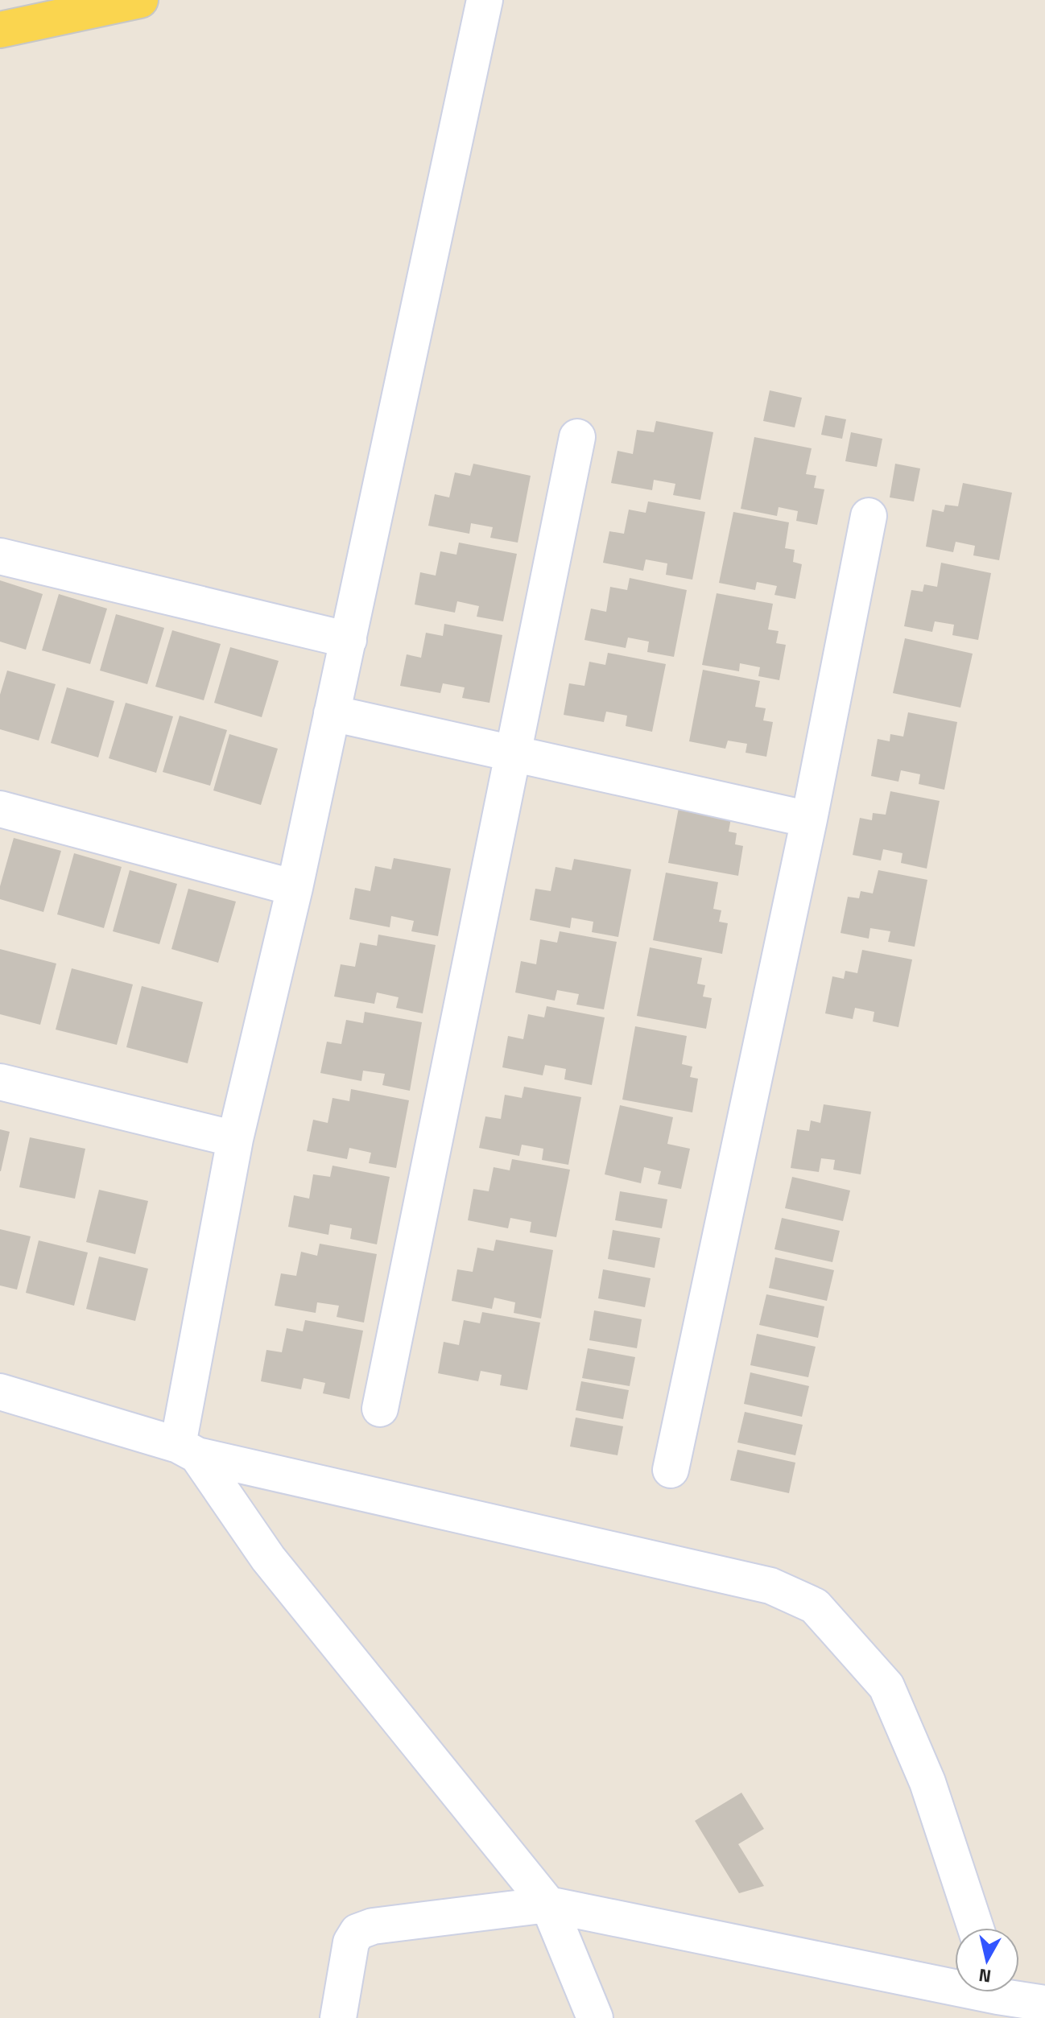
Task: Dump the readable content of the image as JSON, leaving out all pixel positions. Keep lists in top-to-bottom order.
{
  "north": "bottom"
}
